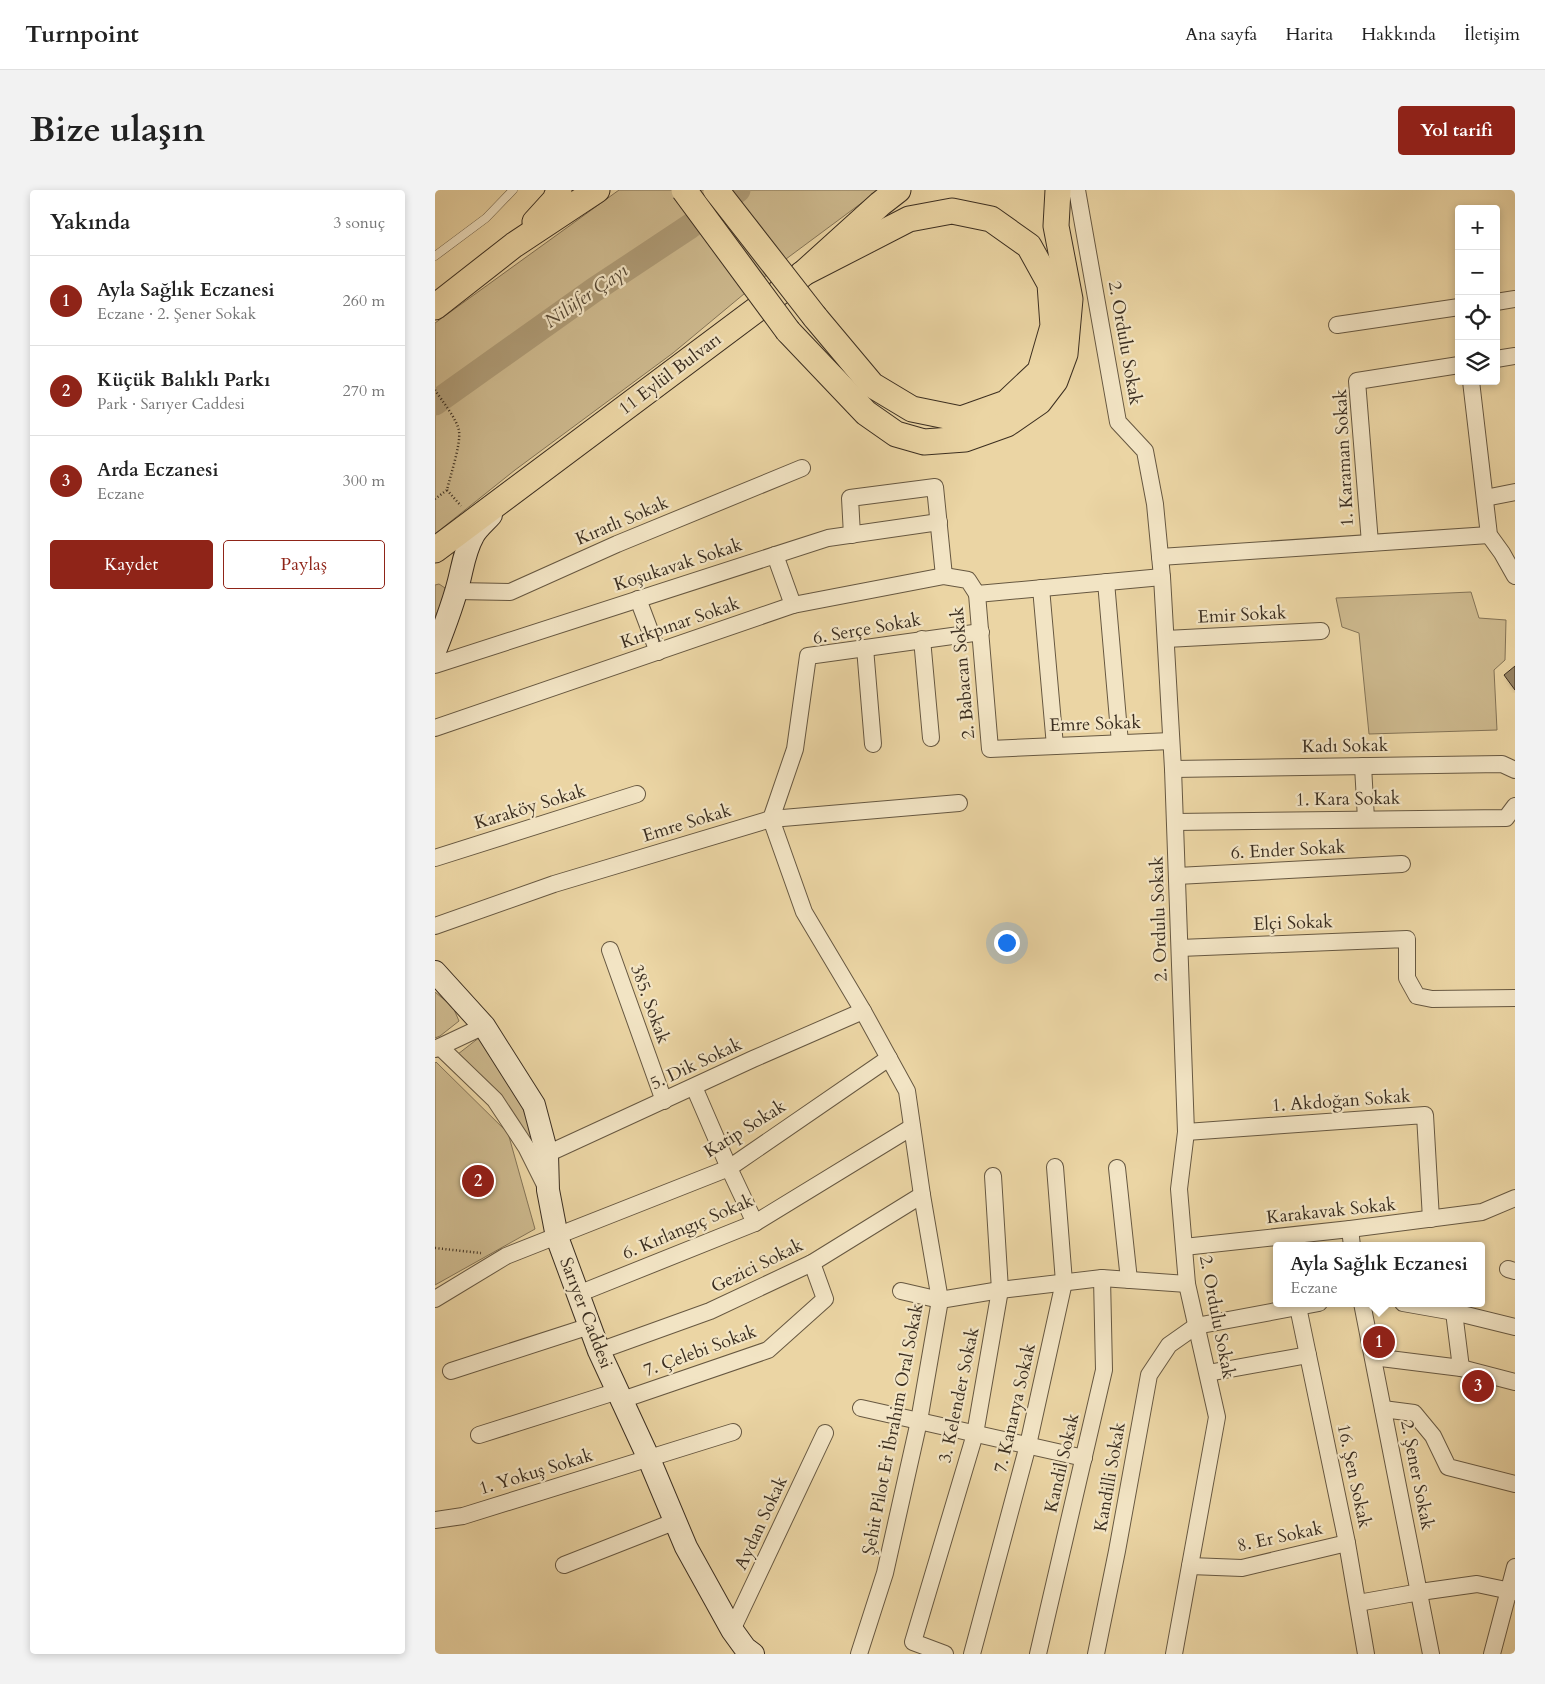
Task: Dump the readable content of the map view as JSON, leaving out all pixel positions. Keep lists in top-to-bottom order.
{
  "streets": {
    "main road": ["11 Eylül Bulvarı"],
    "street": [
      "2. Ordulu Sokak",
      "1. Karaman Sokak",
      "Kıratlı Sokak",
      "Koşukavak Sokak",
      "Emir Sokak",
      "Kırkpınar Sokak",
      "6. Serçe Sokak",
      "2. Babacan Sokak",
      "Emre Sokak",
      "Kadı Sokak",
      "1. Kara Sokak",
      "Karaköy Sokak",
      "6. Ender Sokak",
      "Elçi Sokak",
      "385. Sokak",
      "5. Dik Sokak",
      "1. Akdoğan Sokak",
      "Katip Sokak",
      "Karakavak Sokak",
      "6. Kırlangıç Sokak",
      "Gezici Sokak",
      "Sarıyer Caddesi",
      "7. Çelebi Sokak",
      "3. Kelender Sokak",
      "7. Kanarya Sokak",
      "Şehit Pilot Er İbrahim Oral Sokak",
      "Kandil Sokak",
      "1. Yokuş Sokak",
      "2. Şener Sokak",
      "16. Şen Sokak",
      "Kandilli Sokak",
      "Aydan Sokak",
      "8. Er Sokak"
    ]
  },
  "crossings": [
    ["2. Ordulu Sokak", "1. Karaman Sokak"],
    ["2. Ordulu Sokak", "Emir Sokak"],
    ["2. Ordulu Sokak", "Emre Sokak"],
    ["2. Ordulu Sokak", "Kadı Sokak"],
    ["2. Ordulu Sokak", "1. Kara Sokak"],
    ["2. Ordulu Sokak", "6. Ender Sokak"],
    ["2. Ordulu Sokak", "Elçi Sokak"],
    ["2. Ordulu Sokak", "1. Akdoğan Sokak"],
    ["2. Ordulu Sokak", "Karakavak Sokak"],
    ["2. Ordulu Sokak", "Kandilli Sokak"],
    ["2. Ordulu Sokak", "8. Er Sokak"],
    ["Kırkpınar Sokak", "2. Babacan Sokak"],
    ["6. Serçe Sokak", "2. Babacan Sokak"],
    ["6. Serçe Sokak", "Emre Sokak"],
    ["2. Babacan Sokak", "Emre Sokak"],
    ["385. Sokak", "5. Dik Sokak"],
    ["5. Dik Sokak", "Sarıyer Caddesi"],
    ["5. Dik Sokak", "Şehit Pilot Er İbrahim Oral Sokak"],
    ["1. Akdoğan Sokak", "Karakavak Sokak"],
    ["Katip Sokak", "Sarıyer Caddesi"],
    ["Katip Sokak", "Şehit Pilot Er İbrahim Oral Sokak"],
    ["6. Kırlangıç Sokak", "Sarıyer Caddesi"],
    ["6. Kırlangıç Sokak", "Şehit Pilot Er İbrahim Oral Sokak"],
    ["Gezici Sokak", "Sarıyer Caddesi"],
    ["Gezici Sokak", "7. Çelebi Sokak"],
    ["Gezici Sokak", "Şehit Pilot Er İbrahim Oral Sokak"],
    ["Sarıyer Caddesi", "7. Çelebi Sokak"],
    ["Sarıyer Caddesi", "1. Yokuş Sokak"],
    ["Sarıyer Caddesi", "Aydan Sokak"],
    ["16. Şen Sokak", "8. Er Sokak"]
  ],
  "water": ["Nilüfer Çayı"],
  "page": {
    "header": "Turnpoint",
    "nav": [
      "Ana sayfa",
      "Harita",
      "Hakkında",
      "İletişim"
    ],
    "title": "Bize ulaşın",
    "buttons": [
      "Yol tarifi",
      ["Kaydet", "Paylaş"]
    ],
    "heading": ["Yakında", "3 sonuç"],
    "map_buttons": ["+", "−"],
    "list": [
      {
        "mark": "1",
        "name": "Ayla Sağlık Eczanesi",
        "note": "Eczane · 2. Şener Sokak",
        "value": "260 m"
      },
      {
        "mark": "2",
        "name": "Küçük Balıklı Parkı",
        "note": "Park · Sarıyer Caddesi",
        "value": "270 m"
      },
      {
        "mark": "3",
        "name": "Arda Eczanesi",
        "note": "Eczane",
        "value": "300 m"
      }
    ],
    "pins": ["2", "1", "3"],
    "popup": ["Ayla Sağlık Eczanesi", "Eczane"]
  }
}
